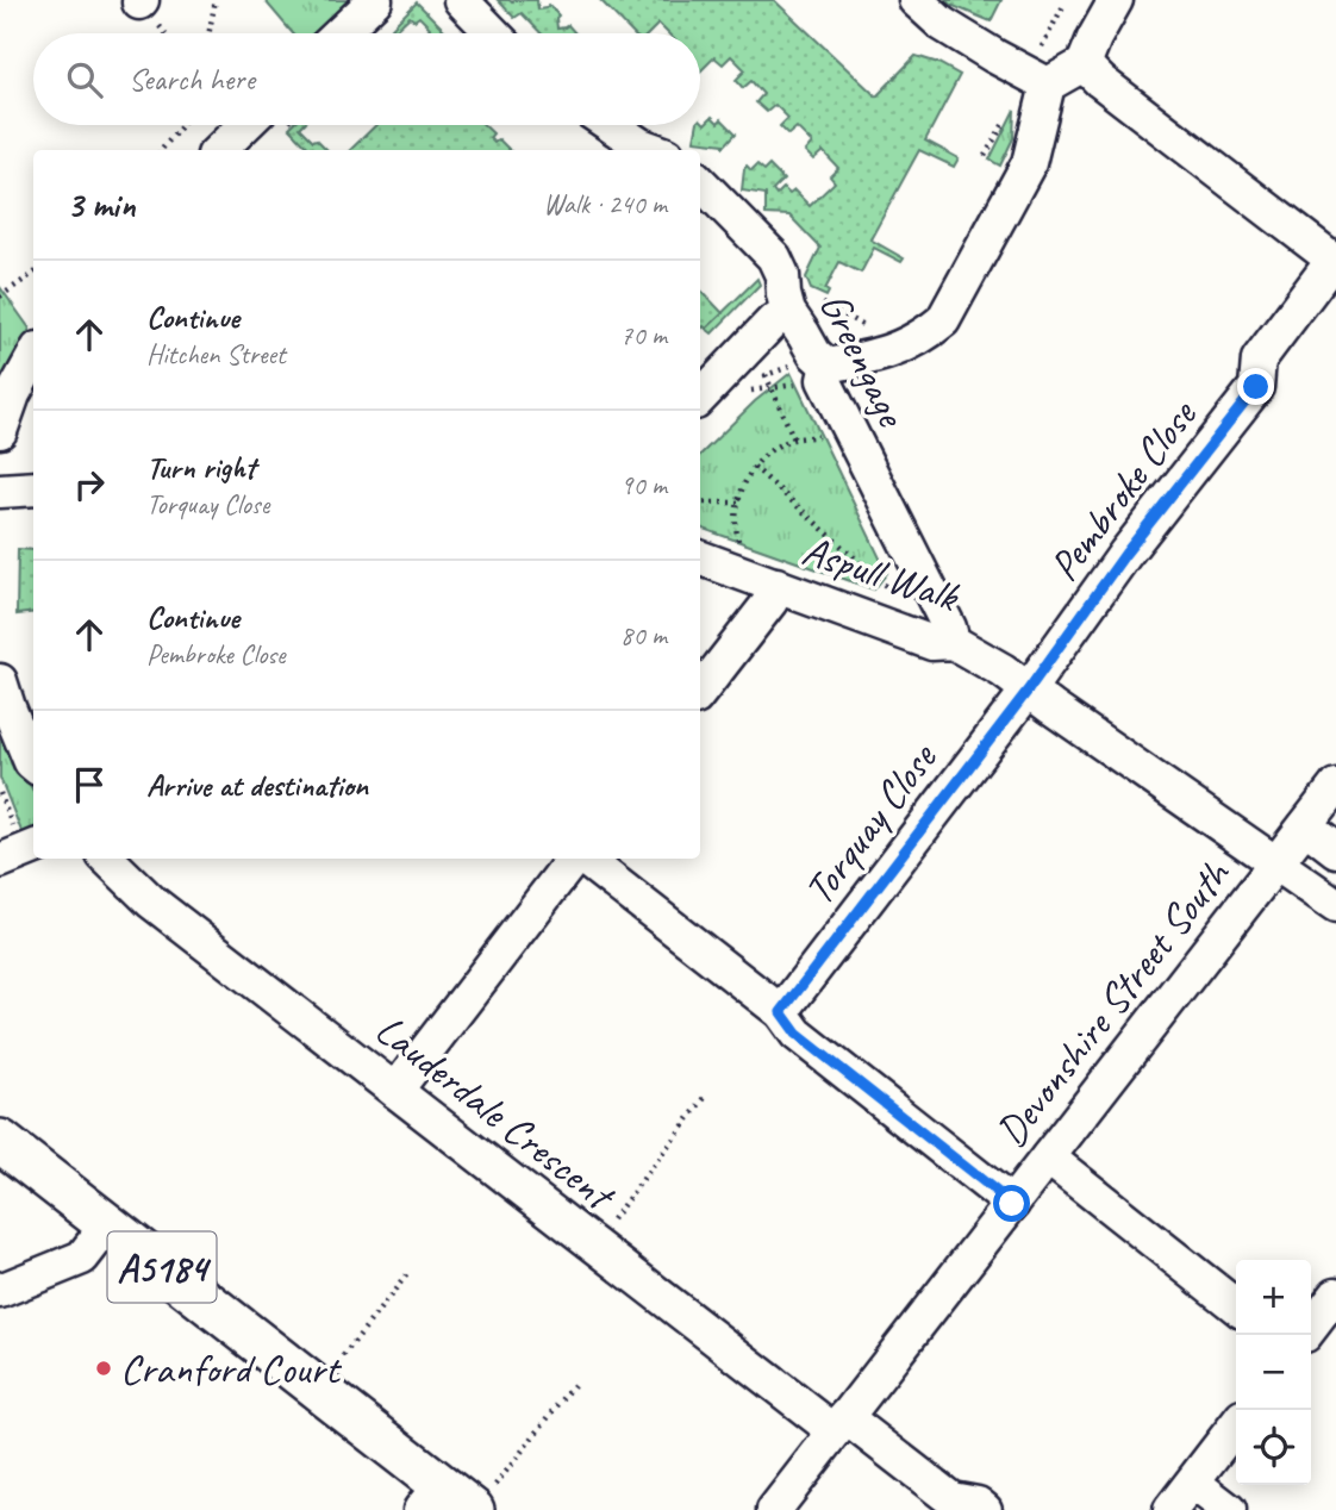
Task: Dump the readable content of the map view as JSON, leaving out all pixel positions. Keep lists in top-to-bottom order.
{
  "streets": {
    "main road": ["A5184"],
    "street": [
      "Greengage",
      "Pembroke Close",
      "Aspull Walk",
      "Torquay Close",
      "Devonshire Street South",
      "Lauderdale Crescent"
    ]
  },
  "crossings": [
    ["Greengage", "Aspull Walk"],
    ["Pembroke Close", "Aspull Walk"],
    ["Pembroke Close", "Torquay Close"],
    ["Aspull Walk", "Torquay Close"],
    ["Devonshire Street South", "Lauderdale Crescent"]
  ],
  "places": ["Cranford Court"],
  "page": {
    "search": "Search here",
    "heading": ["3 min", "Walk · 240 m"],
    "list": [
      ["Continue", "Hitchen Street", "70 m"],
      ["Turn right", "Torquay Close", "90 m"],
      ["Continue", "Pembroke Close", "80 m"],
      "Arrive at destination"
    ],
    "map_buttons": ["+", "−"]
  }
}
